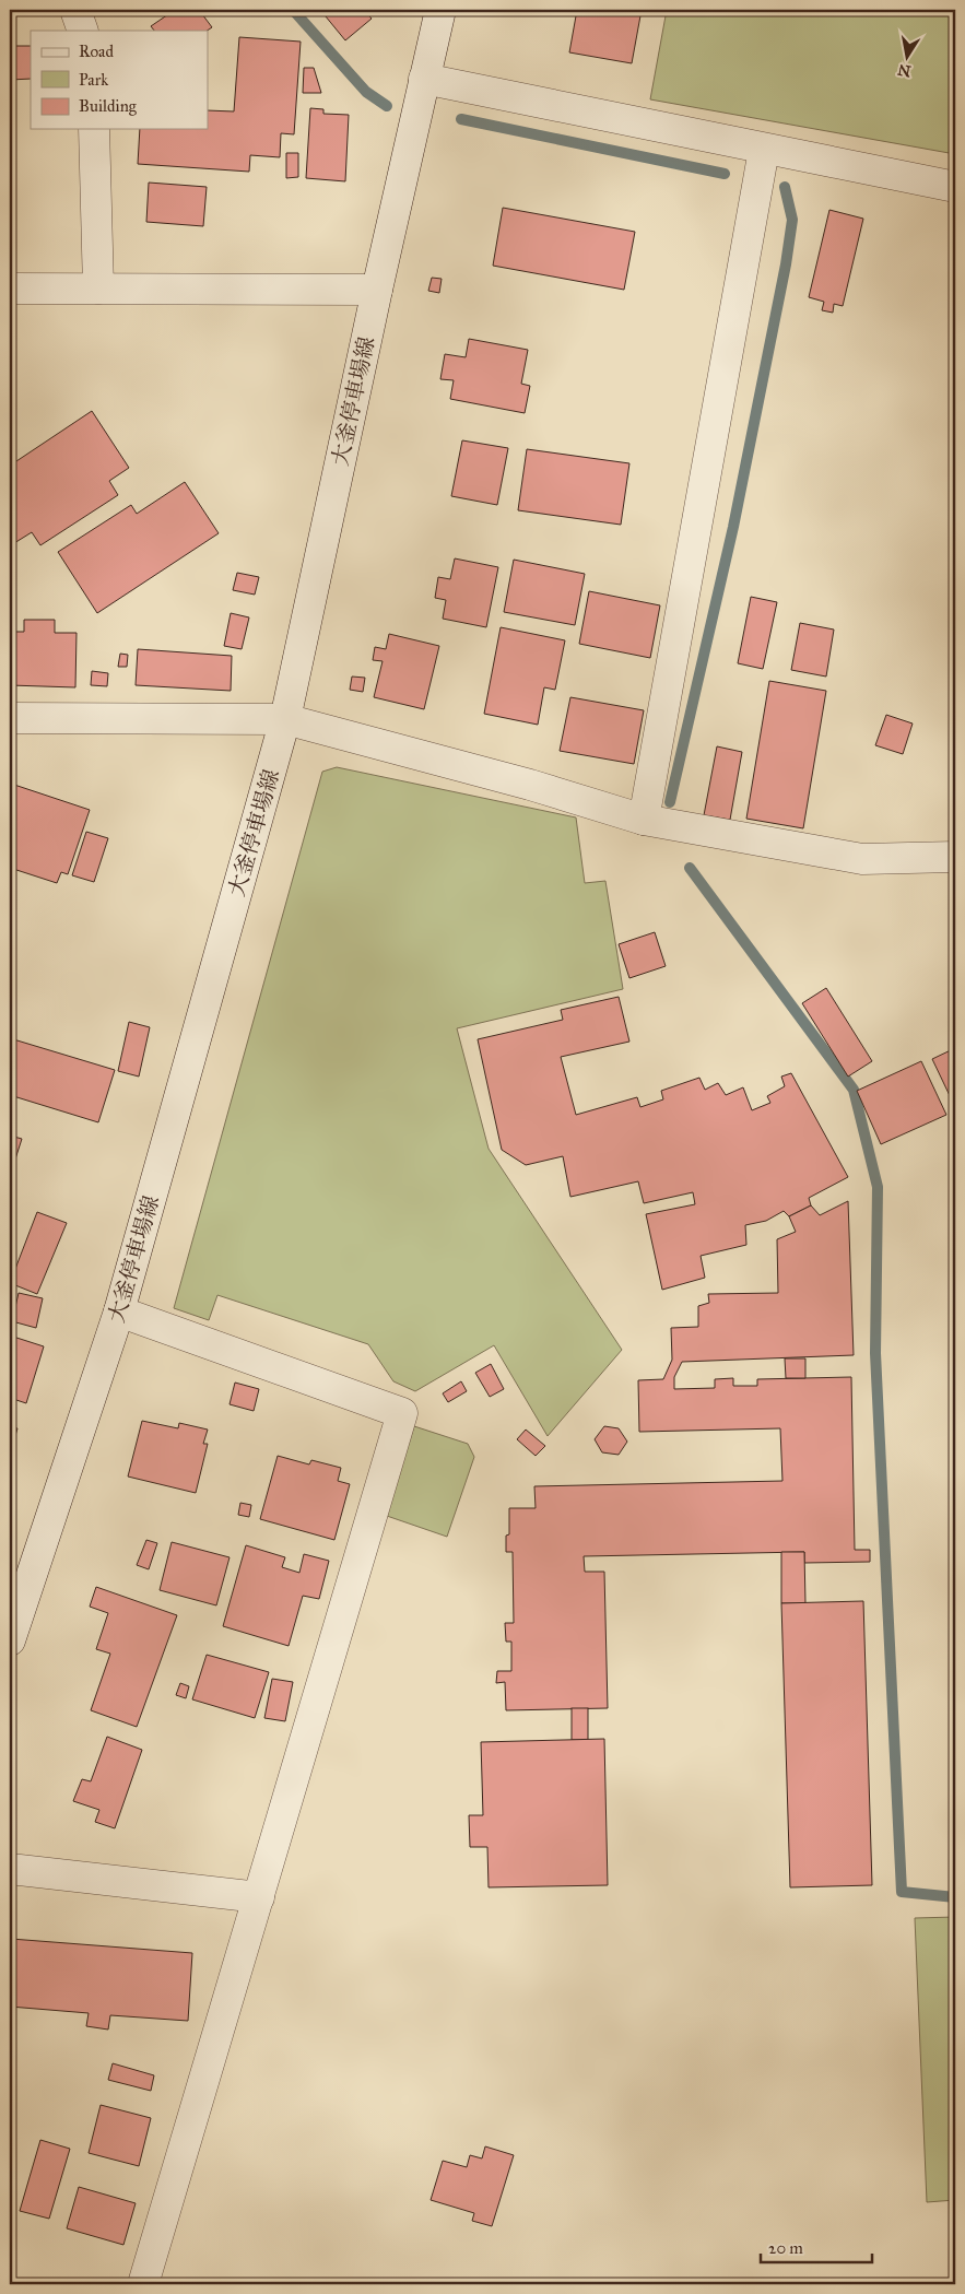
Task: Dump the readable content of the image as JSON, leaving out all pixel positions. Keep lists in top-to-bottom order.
{
  "streets": {
    "street": ["大釜停車場線"]
  },
  "legend": ["Road", "Park", "Building"],
  "scale_bar": "20 m",
  "north": "bottom"
}
